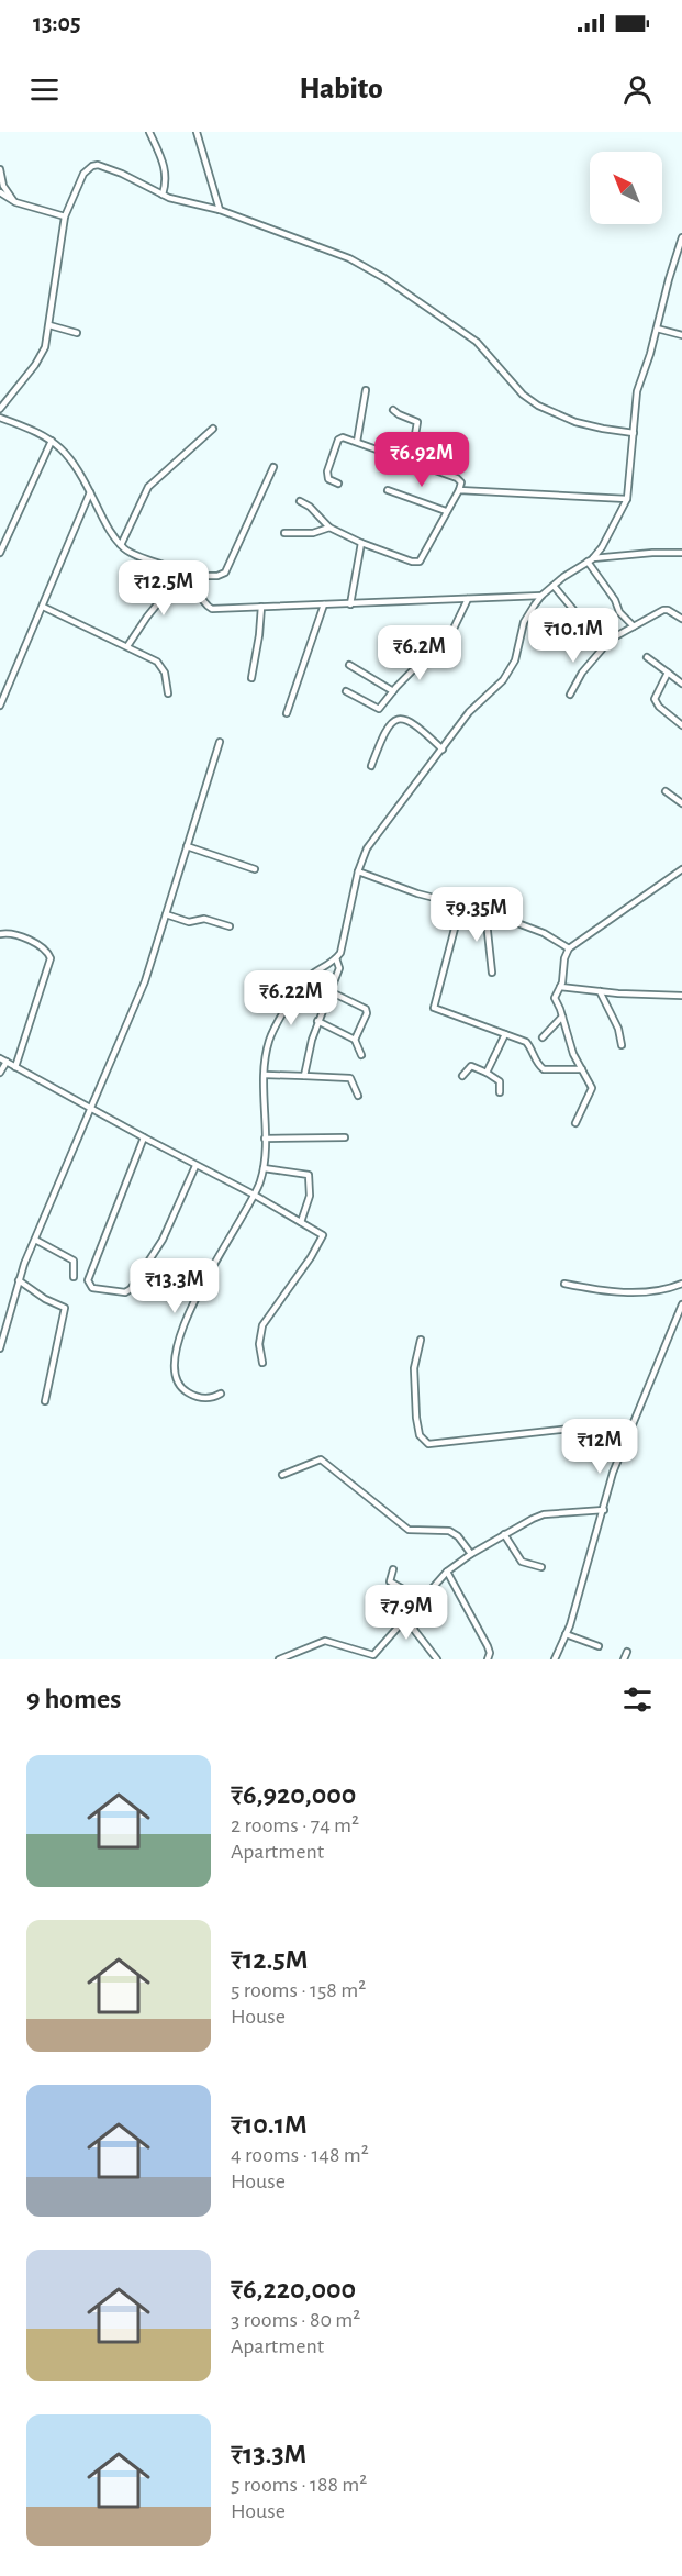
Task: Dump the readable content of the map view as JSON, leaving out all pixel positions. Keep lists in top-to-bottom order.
{
  "north": "top left",
  "page": {
    "status": "13:05",
    "header": "Habito",
    "price": [
      "₹6.92M",
      "₹12.5M",
      "₹10.1M",
      "₹6.2M",
      "₹9.35M",
      "₹6.22M",
      "₹13.3M",
      "₹12M",
      "₹7.9M"
    ],
    "heading": "9 homes",
    "list": [
      {
        "name": "₹6,920,000",
        "note": "2 rooms · 74 m² · Apartment"
      },
      {
        "name": "₹12.5M",
        "note": "5 rooms · 158 m² · House"
      },
      {
        "name": "₹10.1M",
        "note": "4 rooms · 148 m² · House"
      },
      {
        "name": "₹6,220,000",
        "note": "3 rooms · 80 m² · Apartment"
      },
      {
        "name": "₹13.3M",
        "note": "5 rooms · 188 m² · House"
      }
    ]
  }
}
